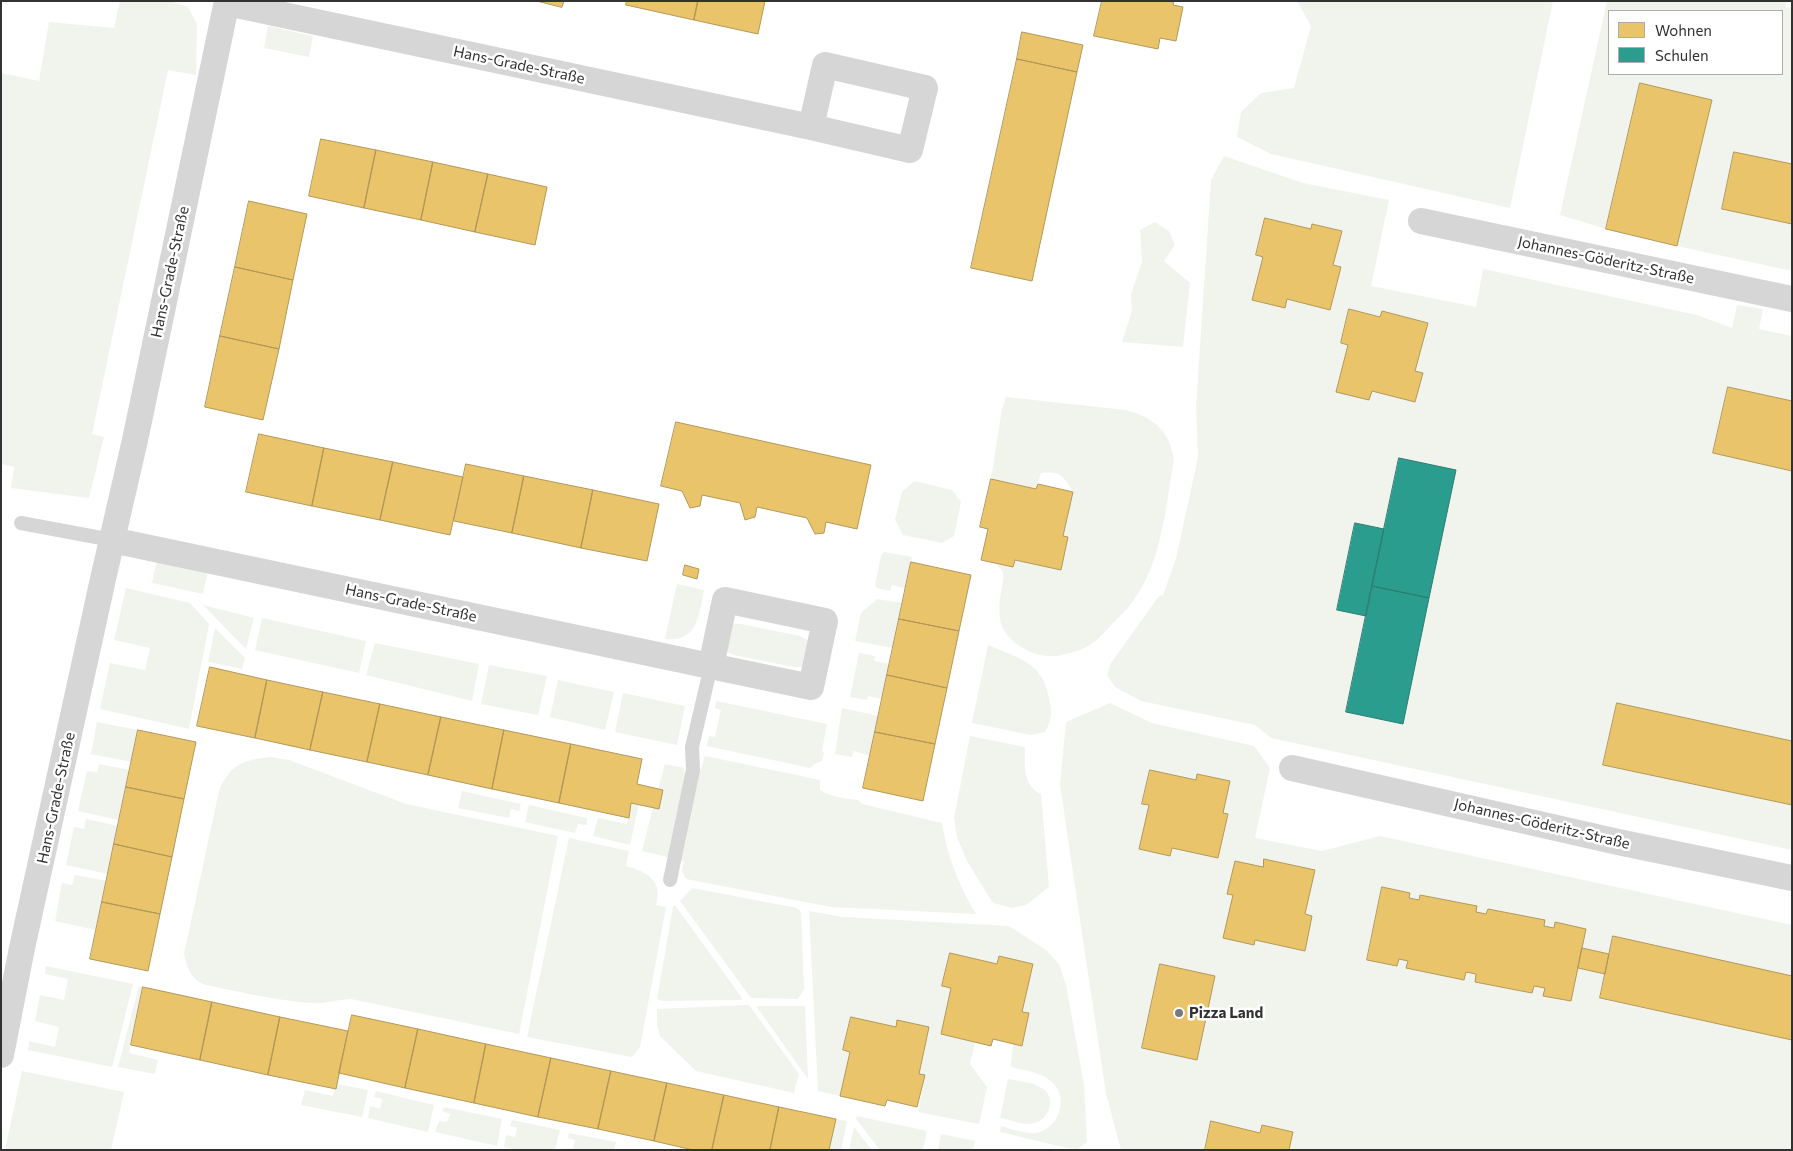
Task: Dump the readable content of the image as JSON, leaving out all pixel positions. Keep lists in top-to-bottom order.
{
  "streets": {
    "street": ["Hans-Grade-Straße", "Johannes-Göderitz-Straße"]
  },
  "places": ["Pizza Land"],
  "legend": ["Wohnen", "Schulen"]
}
